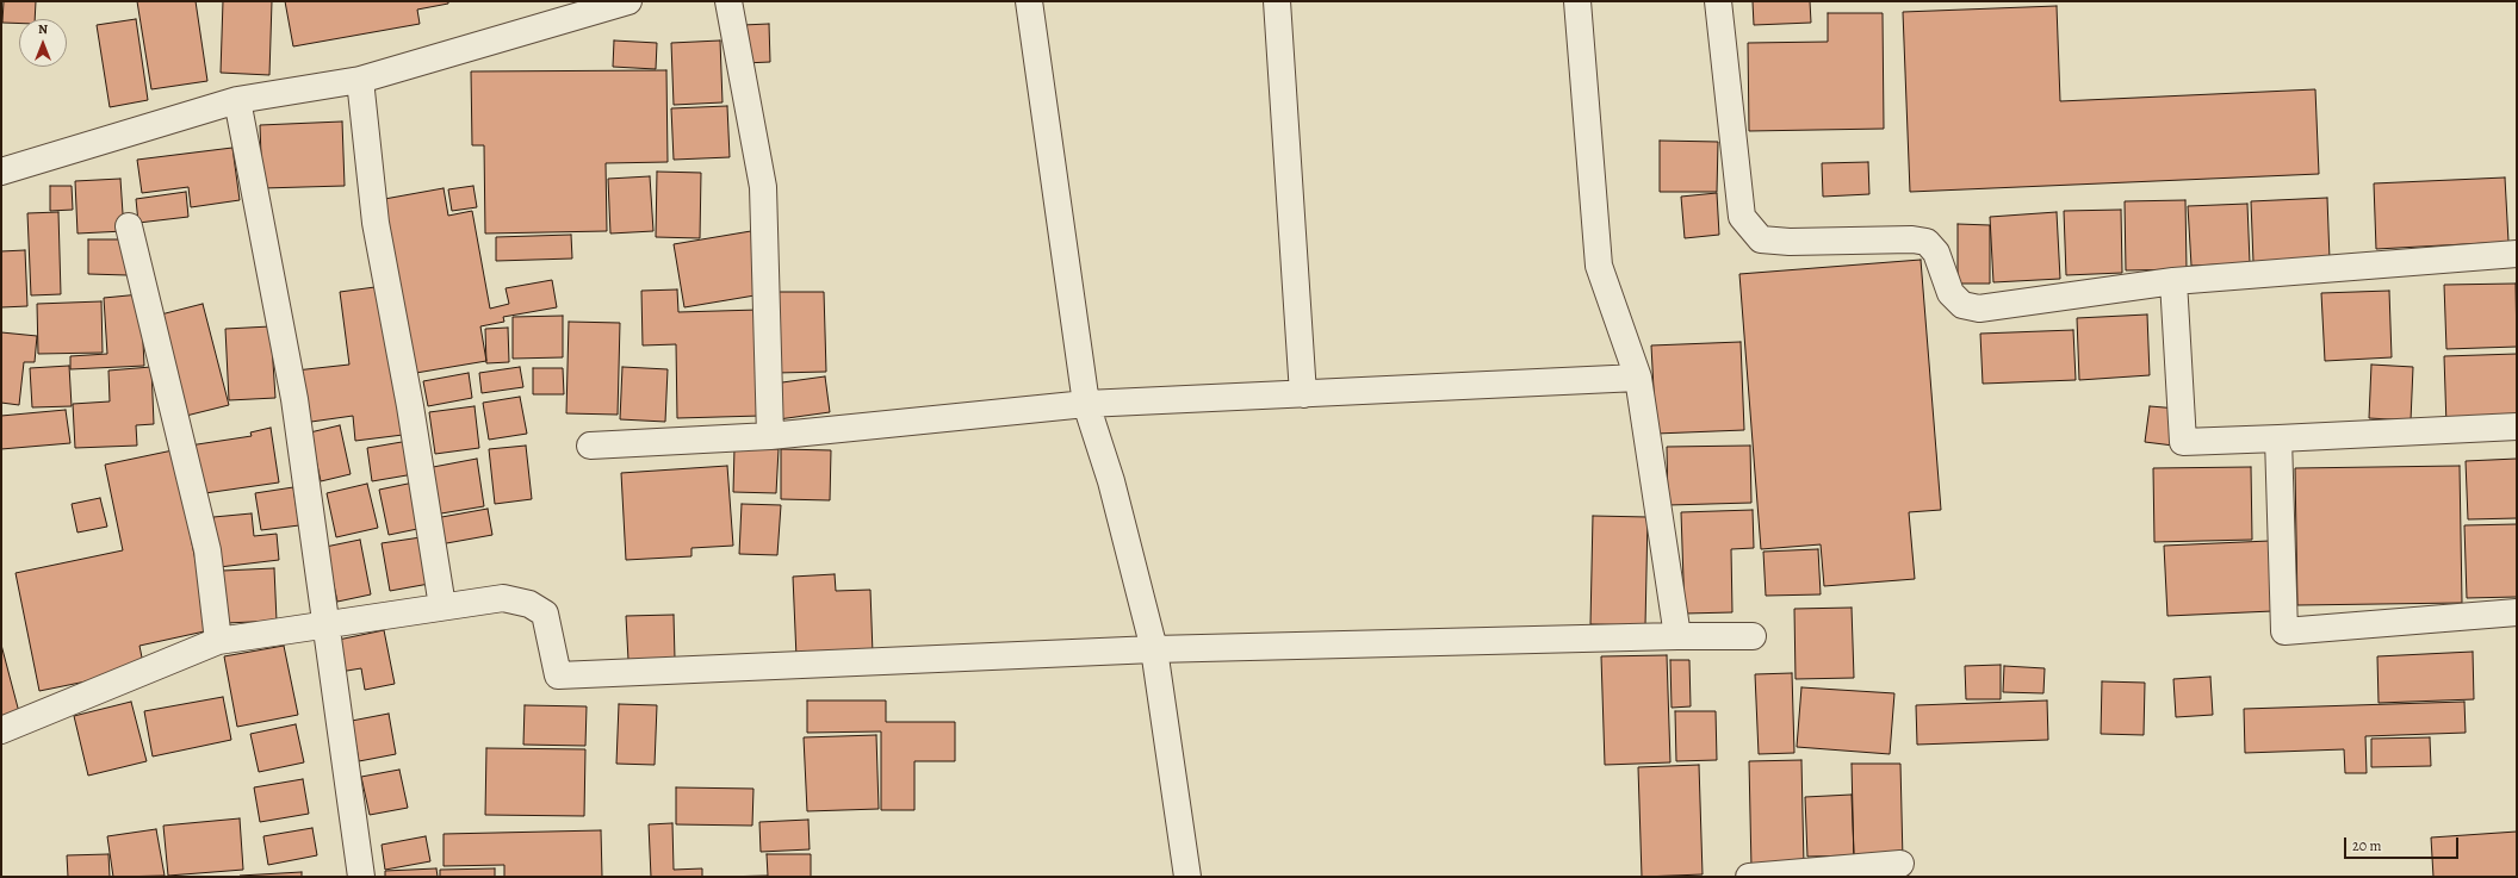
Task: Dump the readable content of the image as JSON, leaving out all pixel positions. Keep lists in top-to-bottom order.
{
  "scale_bar": "20 m",
  "north": "top"
}
